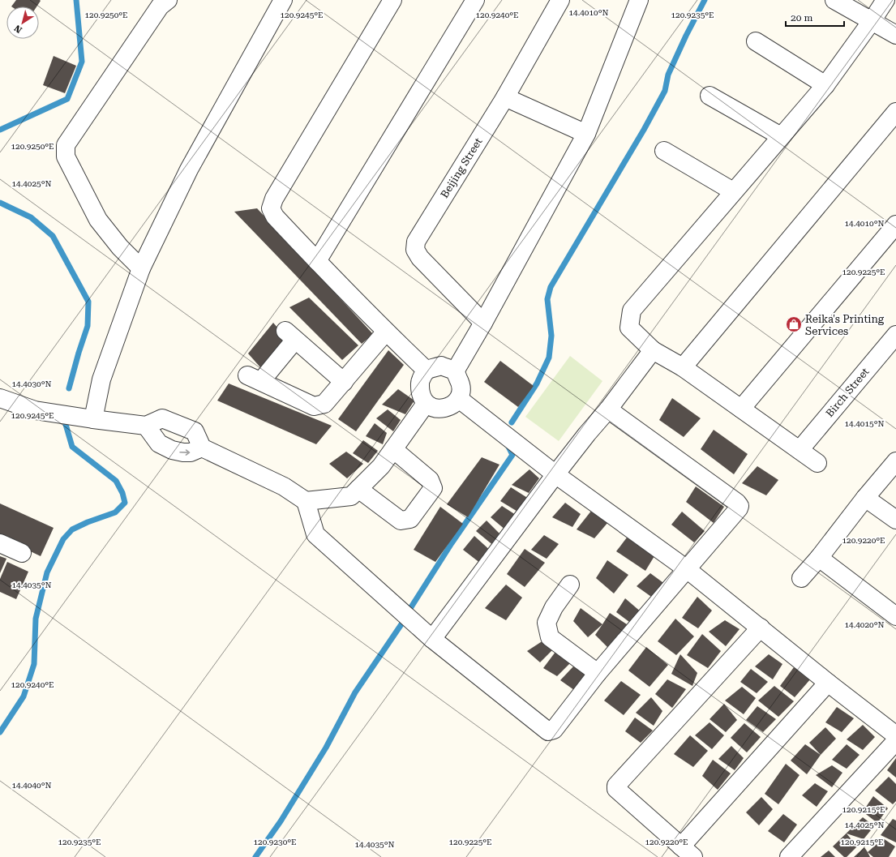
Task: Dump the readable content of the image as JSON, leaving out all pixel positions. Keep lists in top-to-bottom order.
{
  "streets": {
    "street": ["Beijing Street", "Birch Street"]
  },
  "places": {
    "shop": ["Reika's Printing Services"]
  },
  "scale_bar": "20 m",
  "north": "bottom left",
  "coordinates": [
    "14.4010°N",
    "120.9245°E",
    "120.9235°E",
    "120.9250°E",
    "120.9240°E",
    "14.4025°N",
    "120.9225°E",
    "14.4030°N",
    "14.4015°N",
    "120.9220°E",
    "14.4035°N",
    "14.4020°N",
    "14.4040°N",
    "120.9215°E",
    "120.9230°E"
  ]
}
